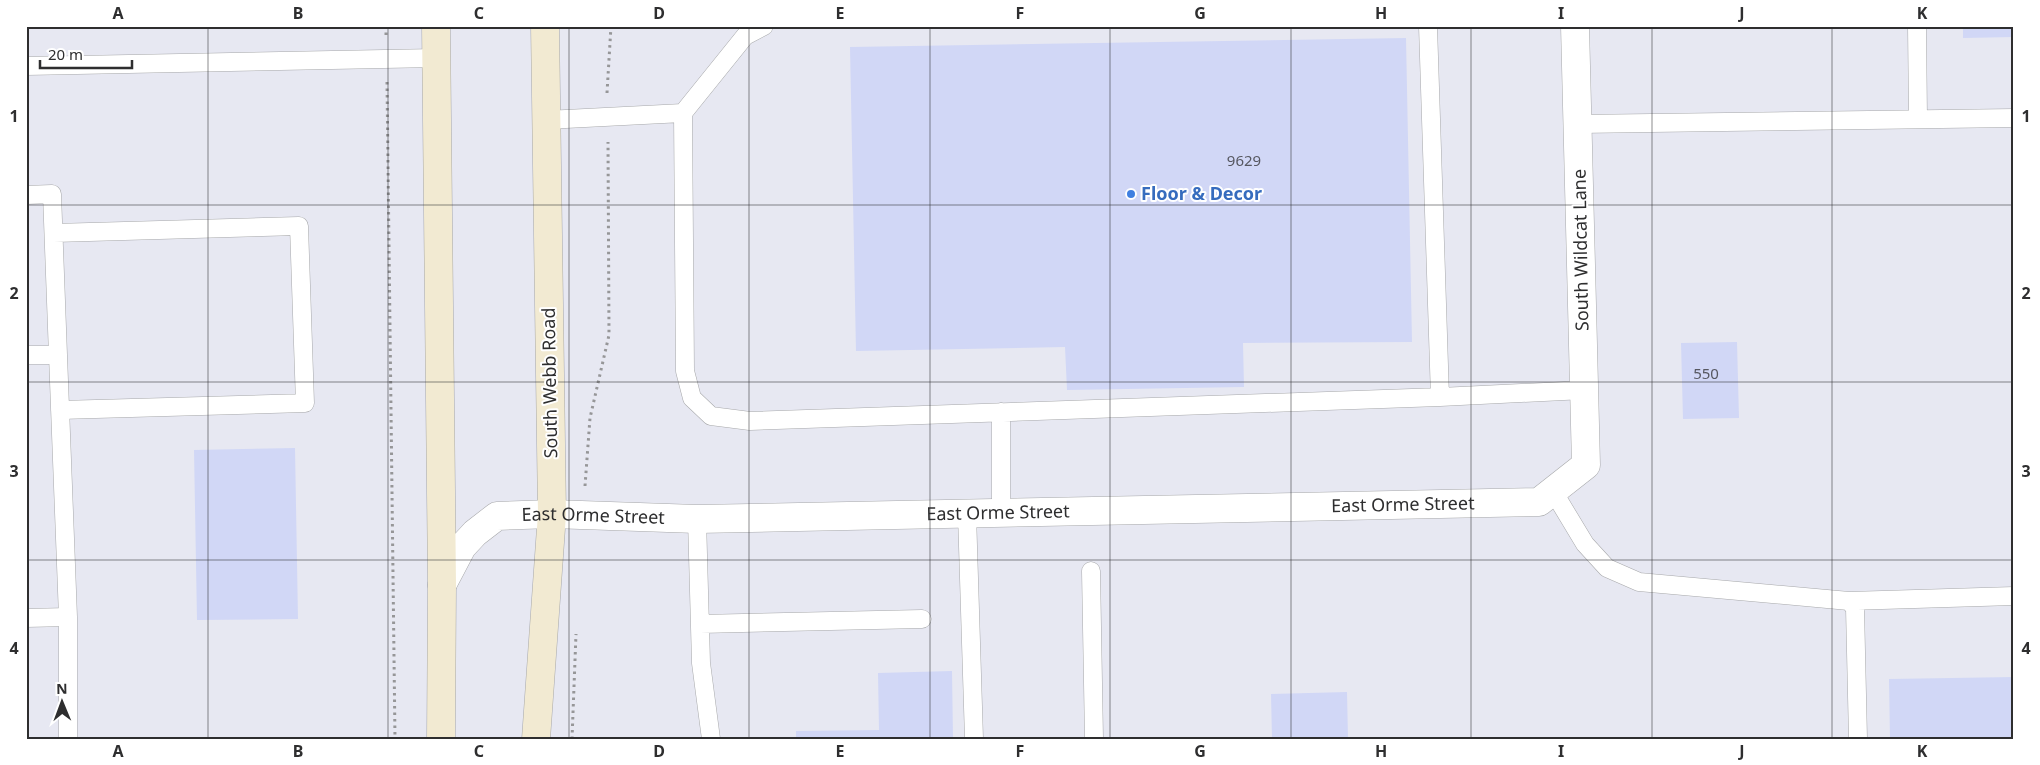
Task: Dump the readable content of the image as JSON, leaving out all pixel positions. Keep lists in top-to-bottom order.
{
  "streets": {
    "main road": ["South Webb Road"],
    "street": ["South Wildcat Lane", "East Orme Street"]
  },
  "crossings": [
    ["South Wildcat Lane", "East Orme Street"],
    ["South Webb Road", "East Orme Street"]
  ],
  "places": ["Floor & Decor"],
  "house_numbers": ["9629", "550"],
  "scale_bar": "20 m",
  "north": "top",
  "grid": {
    "columns": [
      "A",
      "B",
      "C",
      "D",
      "E",
      "F",
      "G",
      "H",
      "I",
      "J",
      "K"
    ],
    "rows": [
      "1",
      "2",
      "3",
      "4"
    ]
  }
}
